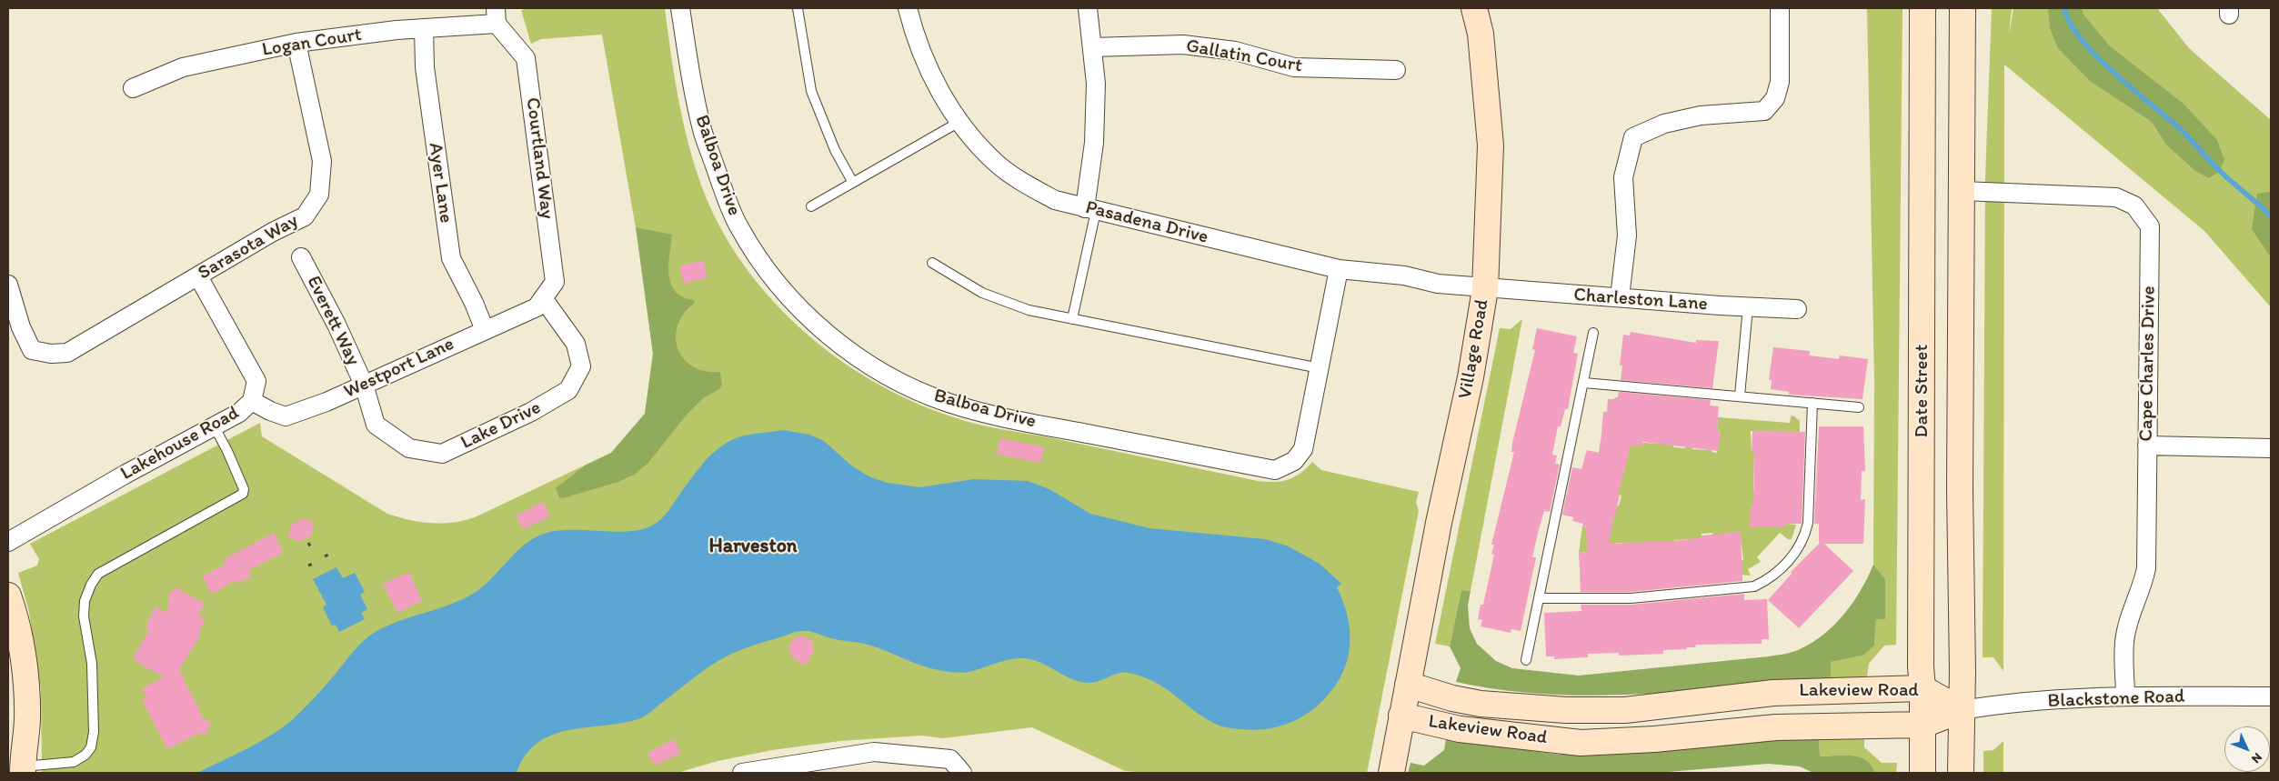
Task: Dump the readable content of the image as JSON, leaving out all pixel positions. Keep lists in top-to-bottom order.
{
  "streets": {
    "street": [
      "Logan Court",
      "Gallatin Court",
      "Courtland Way",
      "Balboa Drive",
      "Ayer Lane",
      "Pasadena Drive",
      "Sarasota Way",
      "Charleston Lane",
      "Everett Way",
      "Village Road",
      "Cape Charles Drive",
      "Westport Lane",
      "Date Street",
      "Lake Drive",
      "Lakehouse Road",
      "Lakeview Road",
      "Blackstone Road"
    ]
  },
  "crossings": [
    ["Logan Court", "Courtland Way"],
    ["Logan Court", "Ayer Lane"],
    ["Logan Court", "Sarasota Way"],
    ["Courtland Way", "Westport Lane"],
    ["Courtland Way", "Lake Drive"],
    ["Balboa Drive", "Pasadena Drive"],
    ["Ayer Lane", "Westport Lane"],
    ["Pasadena Drive", "Charleston Lane"],
    ["Pasadena Drive", "Village Road"],
    ["Sarasota Way", "Lakehouse Road"],
    ["Charleston Lane", "Village Road"],
    ["Everett Way", "Westport Lane"],
    ["Everett Way", "Lake Drive"],
    ["Village Road", "Lakeview Road"],
    ["Cape Charles Drive", "Date Street"],
    ["Cape Charles Drive", "Blackstone Road"],
    ["Westport Lane", "Lake Drive"],
    ["Westport Lane", "Lakehouse Road"],
    ["Date Street", "Lakeview Road"],
    ["Date Street", "Blackstone Road"],
    ["Lakeview Road", "Blackstone Road"]
  ],
  "districts": ["Harveston"],
  "north": "bottom right"
}
